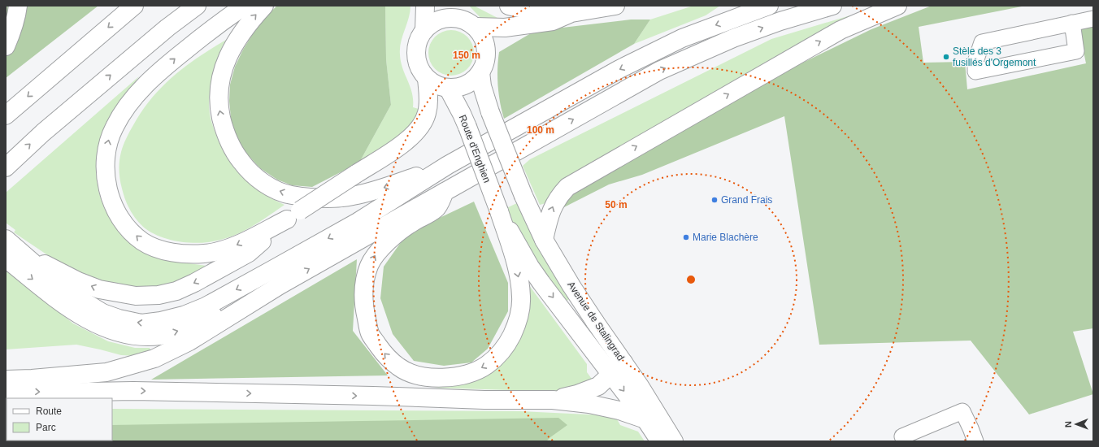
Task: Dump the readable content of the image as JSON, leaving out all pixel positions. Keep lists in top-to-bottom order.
{
  "streets": {
    "main road": ["Route d'Enghien", "Avenue de Stalingrad"]
  },
  "crossings": [
    ["Route d'Enghien", "Avenue de Stalingrad"]
  ],
  "places": ["Stèle des 3 fusillés d'Orgemont", "Grand Frais", "Marie Blachère"],
  "legend": ["Route", "Parc"],
  "north": "left",
  "rings": ["150 m", "100 m", "50 m"]
}
